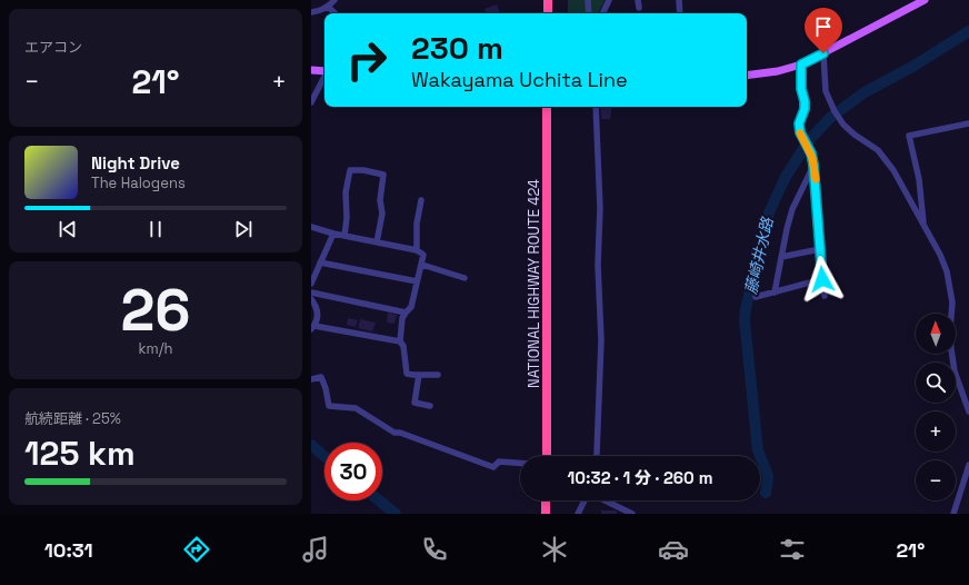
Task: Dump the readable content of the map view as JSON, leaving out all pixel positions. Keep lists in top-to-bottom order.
{
  "streets": {
    "highway": ["NATIONAL HIGHWAY ROUTE 424"]
  },
  "water": ["藤崎井水路"],
  "north": "top",
  "page": {
    "tile": [
      "エアコン",
      ["26", "km/h"],
      ["航続距離 · 25%", "125 km"]
    ],
    "turn": ["230 m", "Wakayama Uchita Line"],
    "heat": ["−", "21°", "+"],
    "song": ["Night Drive", "The Halogens"],
    "map_buttons": ["+", "−"],
    "limit": "30",
    "trip": "10:32 · 1 分 · 260 m",
    "tabs": ["10:31", "21°"]
  }
}
